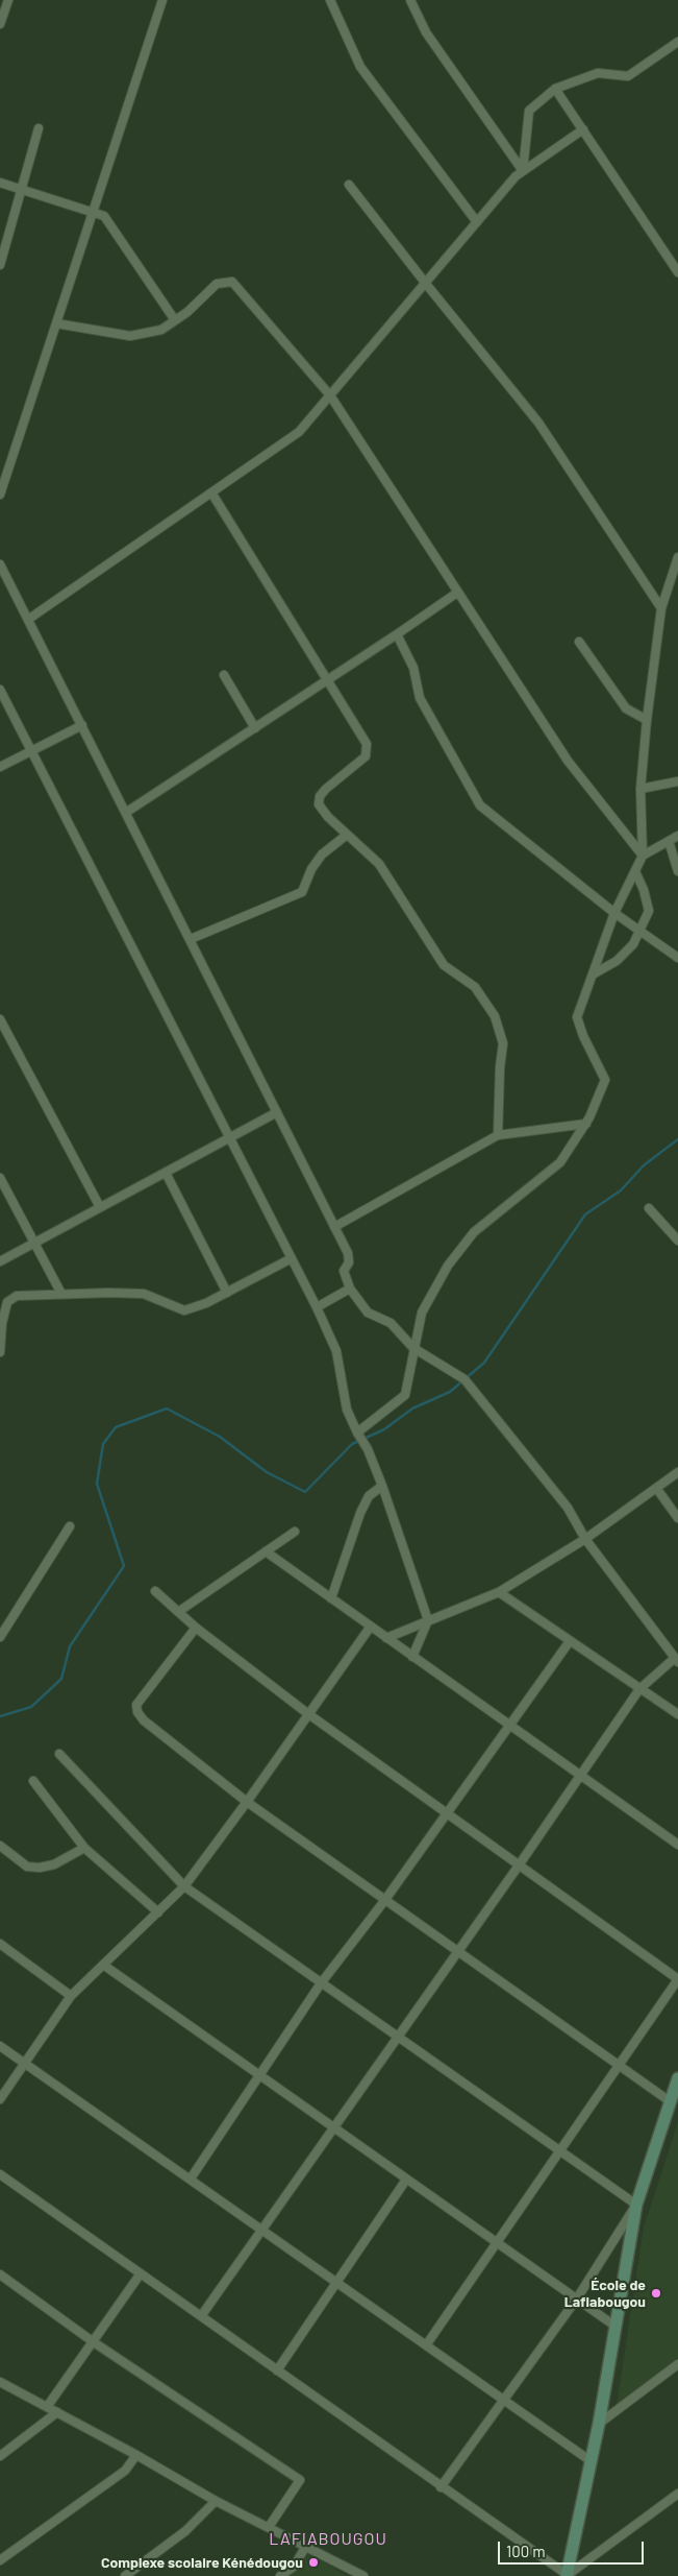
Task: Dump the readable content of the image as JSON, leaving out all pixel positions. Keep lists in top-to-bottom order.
{
  "districts": ["LAFIABOUGOU"],
  "places": ["École de Lafiabougou", "Complexe scolaire Kénédougou"],
  "scale_bar": "100 m"
}
